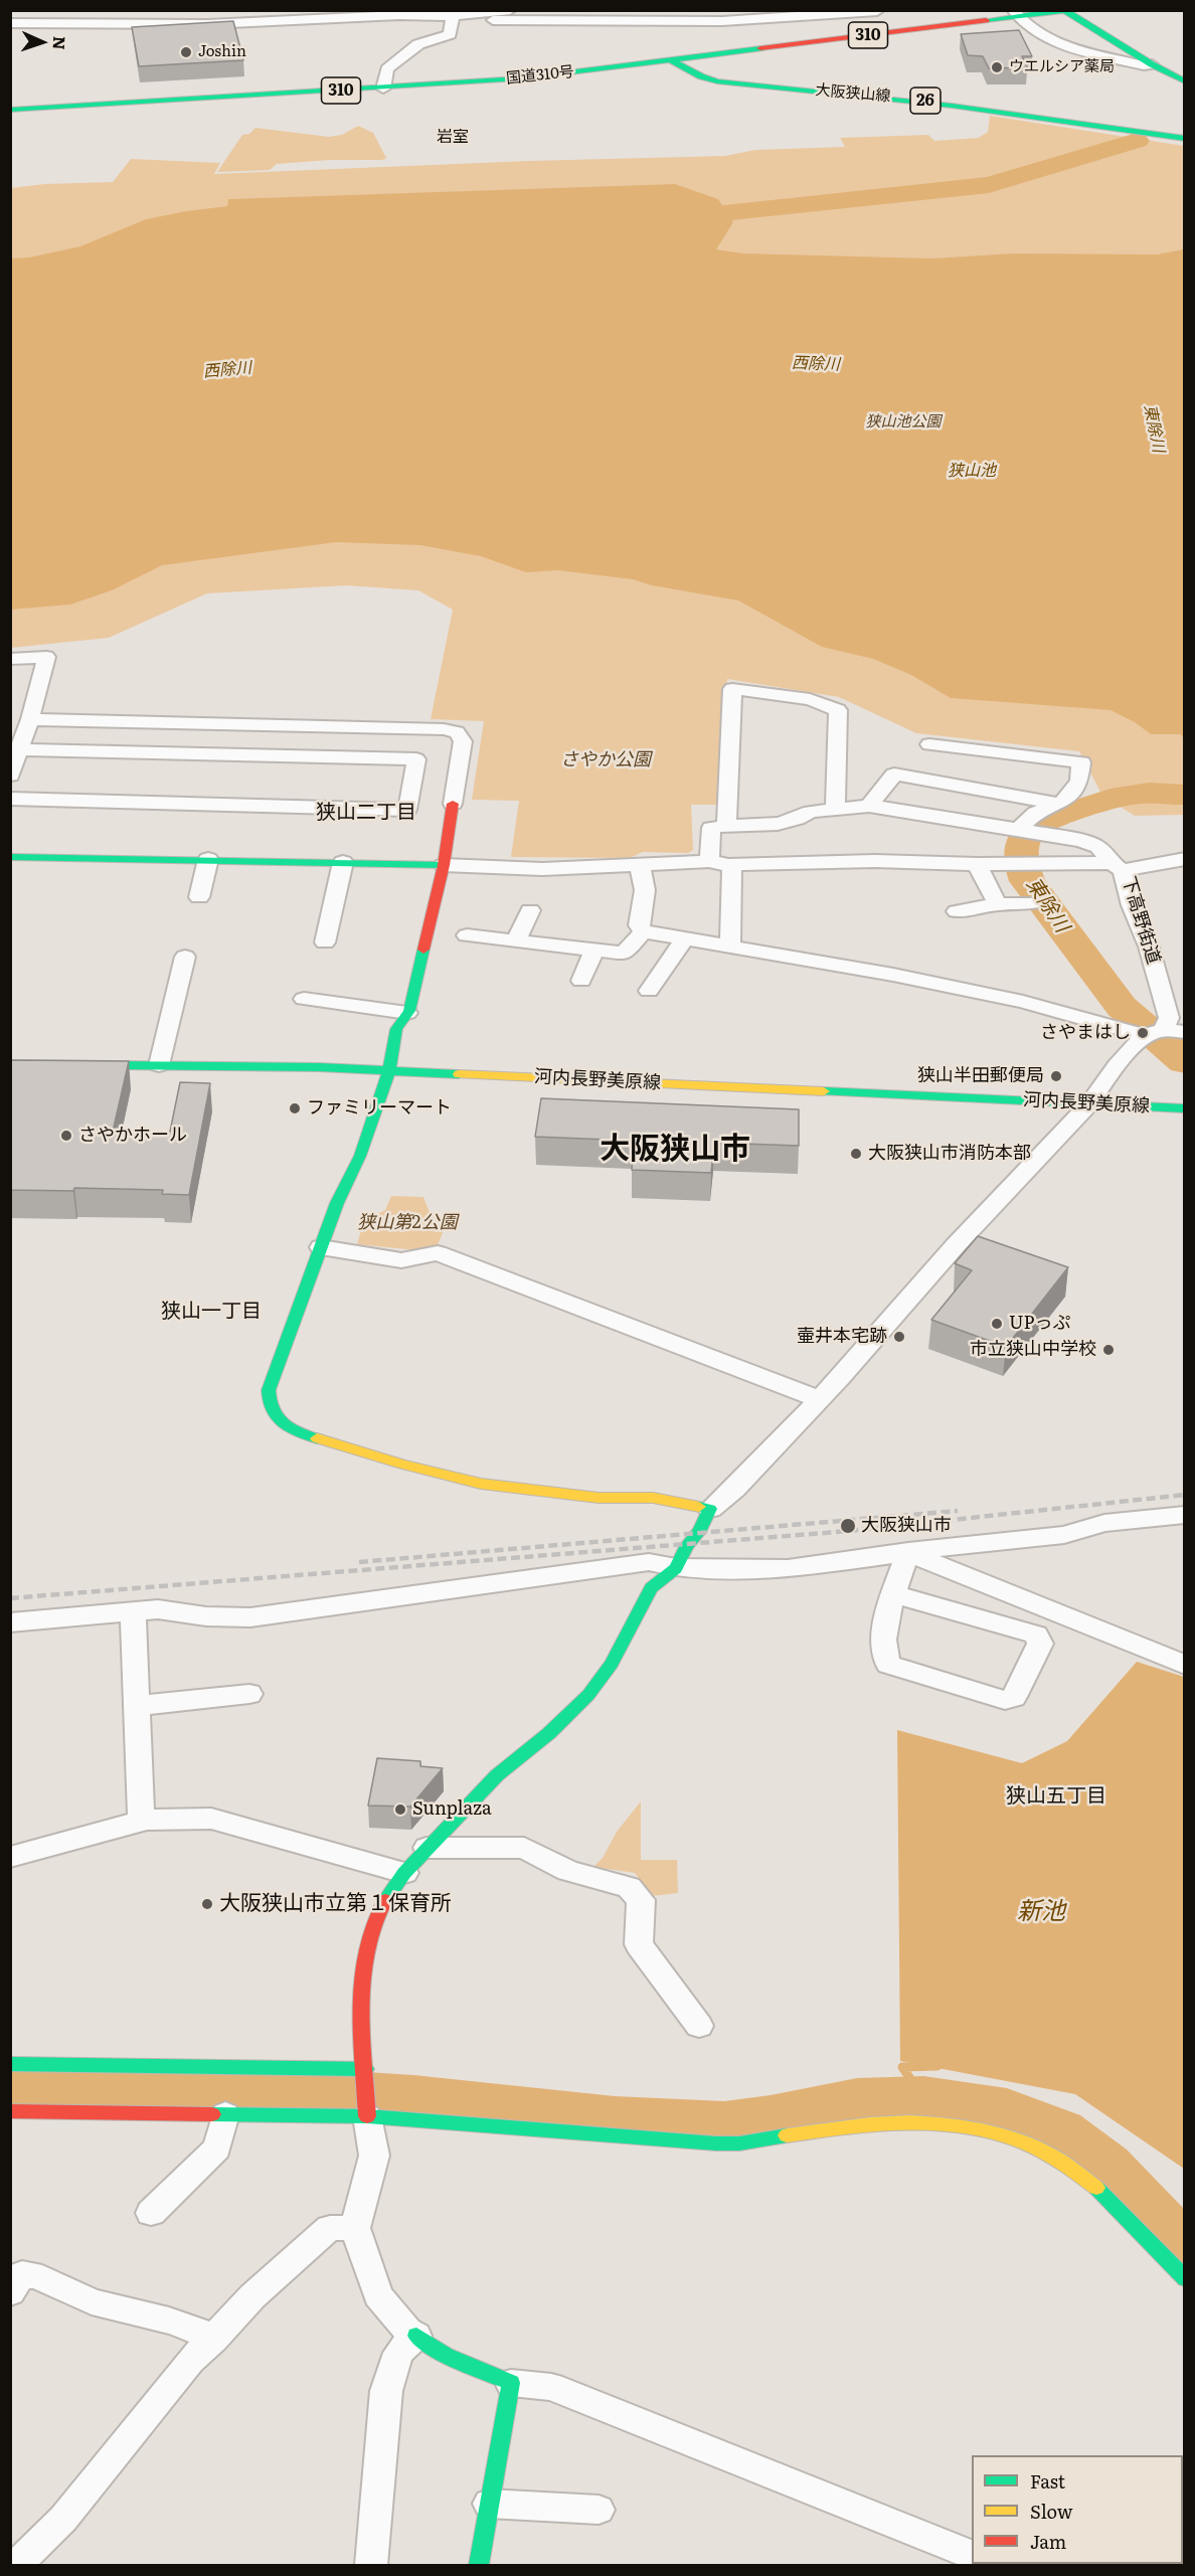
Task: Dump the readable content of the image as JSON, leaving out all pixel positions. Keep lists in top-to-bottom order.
{
  "streets": {
    "main road": [
      "310",
      "国道310号",
      "大阪狭山線",
      "26",
      "河内長野美原線"
    ],
    "street": ["下高野街道"]
  },
  "crossings": [
    ["国道310号", "大阪狭山線"]
  ],
  "districts": [
    "岩室",
    "狭山二丁目",
    "大阪狭山市",
    "狭山一丁目",
    "狭山五丁目"
  ],
  "water": [
    "西除川",
    "東除川",
    "狭山池",
    "新池"
  ],
  "parks": ["狭山池公園", "さやか公園", "狭山第2公園"],
  "places": [
    "Joshin",
    "ウエルシア薬局",
    "さやまはし",
    "狭山半田郵便局",
    "ファミリーマート",
    "さやかホール",
    "大阪狭山市消防本部",
    "UPっぷ",
    "壷井本宅跡",
    "市立狭山中学校",
    "大阪狭山市",
    "Sunplaza",
    "大阪狭山市立第１保育所"
  ],
  "legend": ["Fast", "Slow", "Jam"],
  "north": "right"
}
